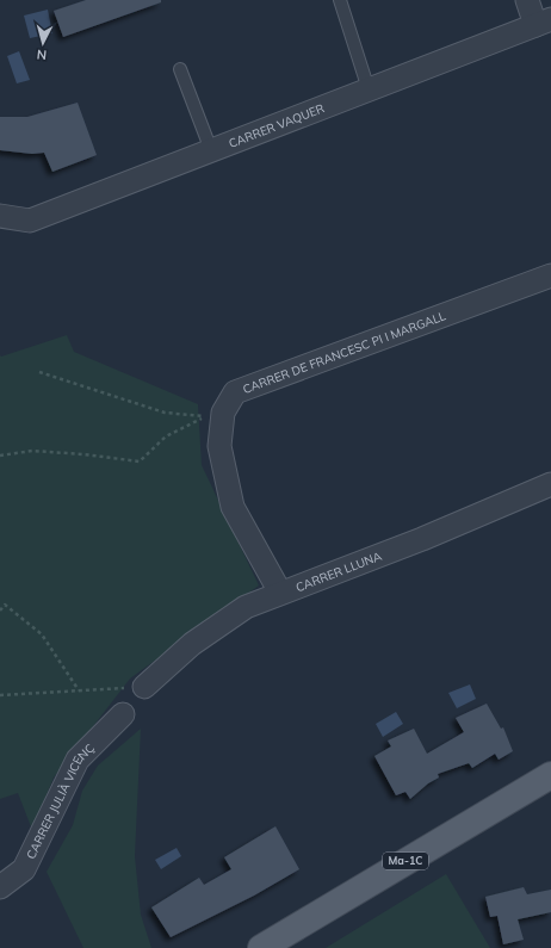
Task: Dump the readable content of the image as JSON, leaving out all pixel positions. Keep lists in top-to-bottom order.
{
  "streets": {
    "main road": ["Ma-1C"],
    "street": [
      "CARRER VAQUER",
      "CARRER DE FRANCESC PI I MARGALL",
      "CARRER LLUNA",
      "CARRER JULIÀ VICENÇ"
    ]
  },
  "crossings": [
    ["CARRER DE FRANCESC PI I MARGALL", "CARRER LLUNA"]
  ],
  "north": "bottom"
}
